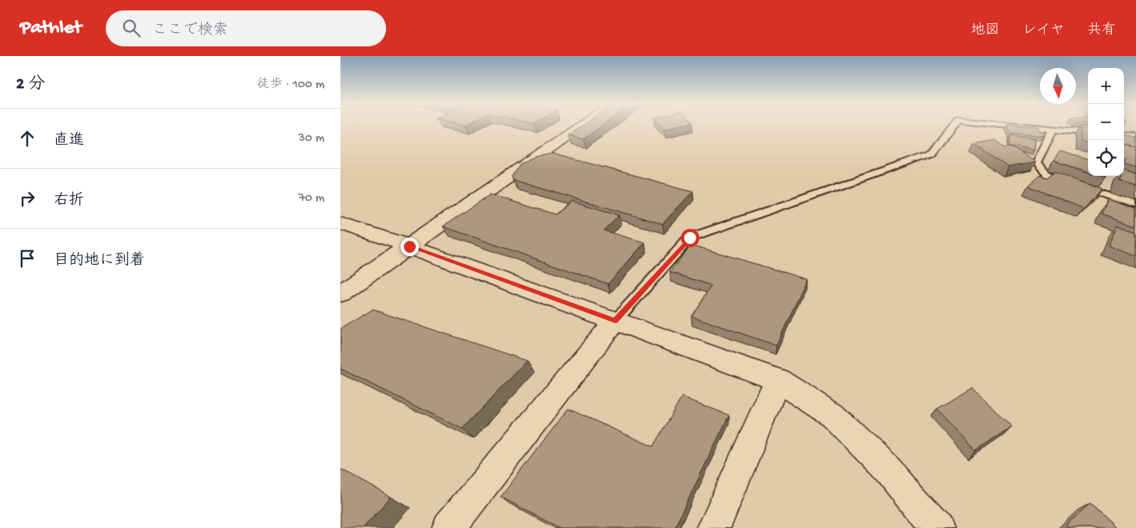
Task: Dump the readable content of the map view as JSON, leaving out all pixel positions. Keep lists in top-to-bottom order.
{
  "north": "bottom",
  "page": {
    "header": "Pathlet",
    "search": "ここで検索",
    "nav": ["地図", "レイヤ", "共有"],
    "heading": ["2 分", "徒歩 · 100 m"],
    "map_buttons": ["+", "−"],
    "list": [
      ["直進", "30 m"],
      ["右折", "70 m"],
      "目的地に到着"
    ]
  }
}
